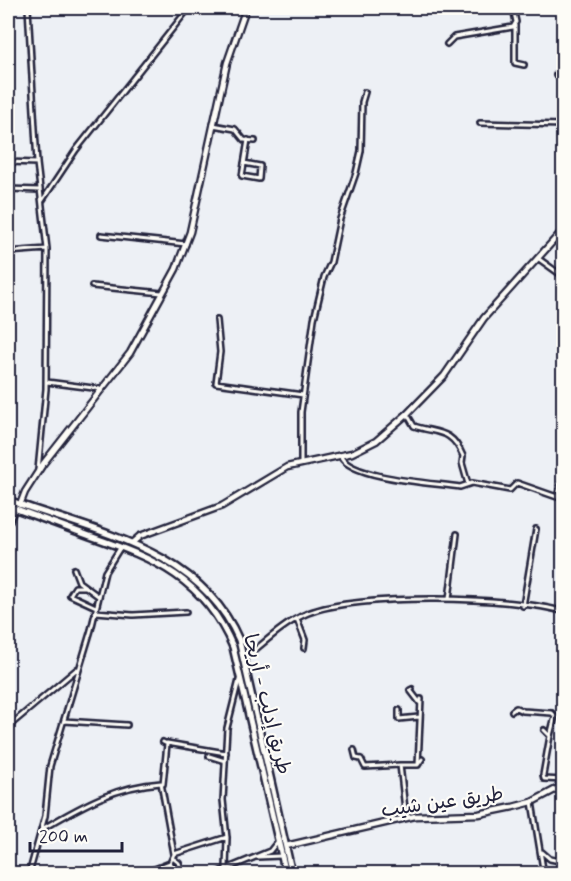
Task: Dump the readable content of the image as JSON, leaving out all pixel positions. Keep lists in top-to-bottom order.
{
  "streets": {
    "main road": ["طريق إدلب - أريحا"],
    "street": ["طريق عين شيب"]
  },
  "crossings": [
    ["طريق إدلب - أريحا", "طريق عين شيب"]
  ],
  "scale_bar": "200 m"
}
